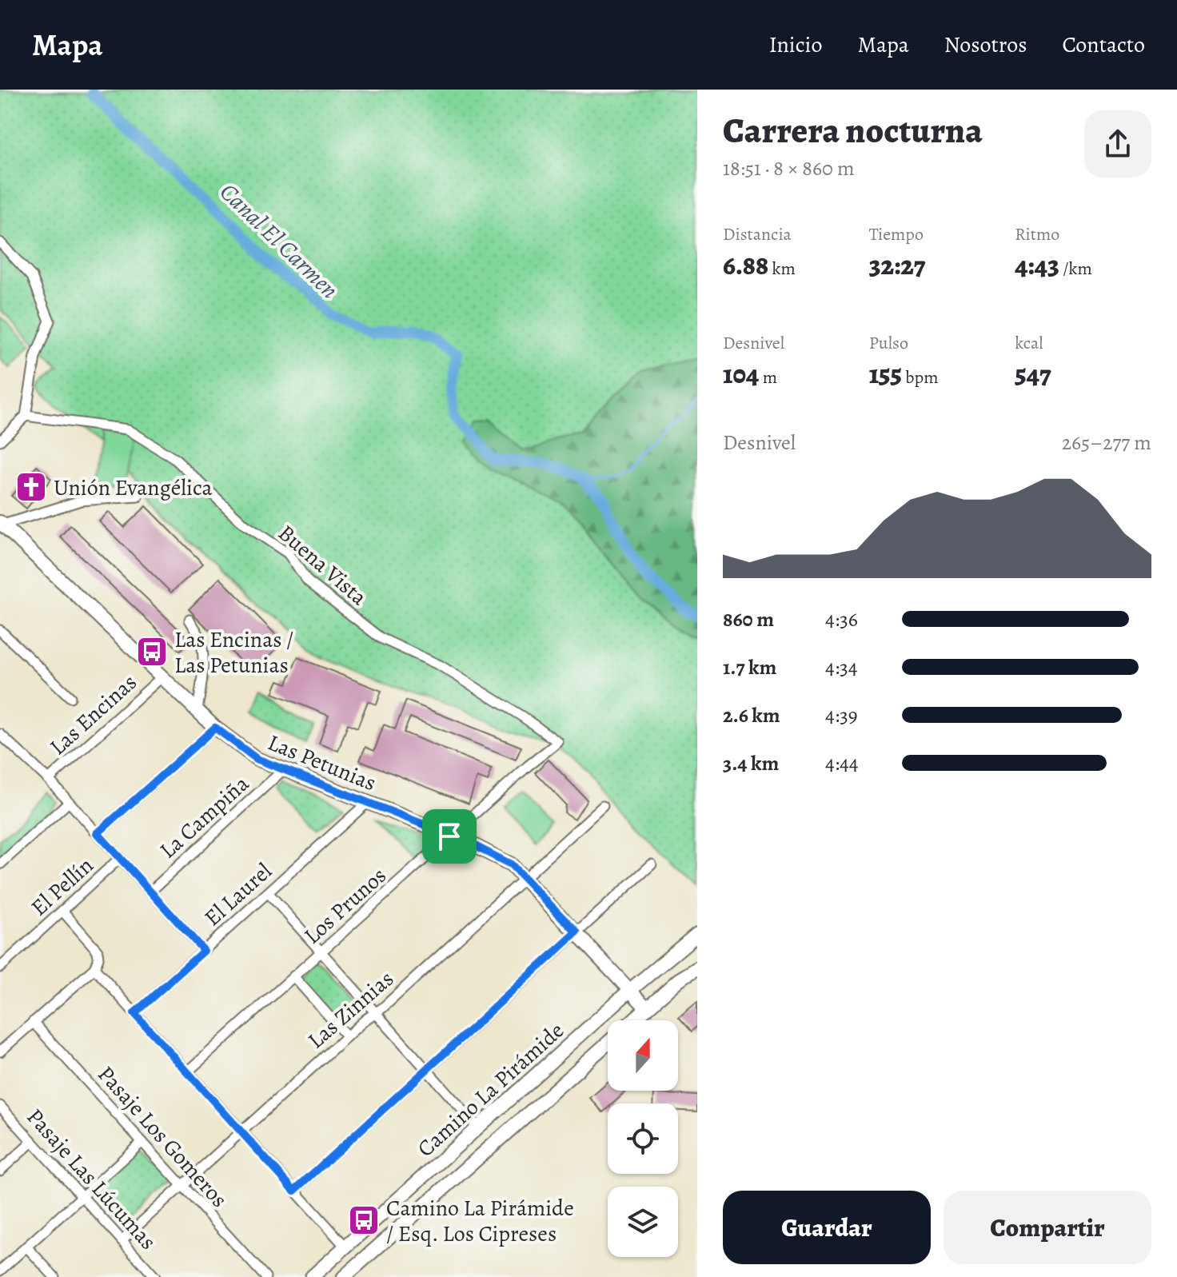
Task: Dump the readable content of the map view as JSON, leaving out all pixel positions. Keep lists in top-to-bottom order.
{
  "streets": {
    "street": [
      "Buena Vista",
      "Las Encinas",
      "Las Petunias",
      "La Campiña",
      "El Pellín",
      "El Laurel",
      "Los Prunos",
      "Las Zinnias",
      "Camino La Pirámide",
      "Pasaje Los Gomeros",
      "Pasaje Las Lúcumas"
    ]
  },
  "crossings": [
    ["Buena Vista", "Los Prunos"],
    ["Las Encinas", "Las Petunias"],
    ["Las Petunias", "La Campiña"],
    ["Las Petunias", "El Laurel"],
    ["Las Petunias", "Los Prunos"],
    ["Las Petunias", "Las Zinnias"],
    ["Las Petunias", "Camino La Pirámide"],
    ["Las Zinnias", "Pasaje Los Gomeros"],
    ["Las Zinnias", "Pasaje Las Lúcumas"]
  ],
  "water": ["Canal El Carmen"],
  "places": {
    "church": ["Unión Evangélica"],
    "bus stop": ["Las Encinas / Las Petunias", "Camino La Pirámide / Esq. Los Cipreses"]
  },
  "north": "top",
  "page": {
    "header": "Mapa",
    "nav": [
      "Inicio",
      "Mapa",
      "Nosotros",
      "Contacto"
    ],
    "heading": ["Carrera nocturna", "18:51 · 8 × 860 m"],
    "stats": [
      ["Distancia", "6.88 km"],
      ["Tiempo", "32:27"],
      ["Ritmo", "4:43 /km"],
      ["Desnivel", "104 m"],
      ["Pulso", "155 bpm"],
      ["kcal", "547"]
    ],
    "chart": ["Desnivel", "265–277 m"],
    "list": [
      {
        "name": "860 m",
        "note": "4:36"
      },
      {
        "name": "1.7 km",
        "note": "4:34"
      },
      {
        "name": "2.6 km",
        "note": "4:39"
      },
      {
        "name": "3.4 km",
        "note": "4:44"
      }
    ],
    "buttons": ["Guardar", "Compartir"]
  }
}
